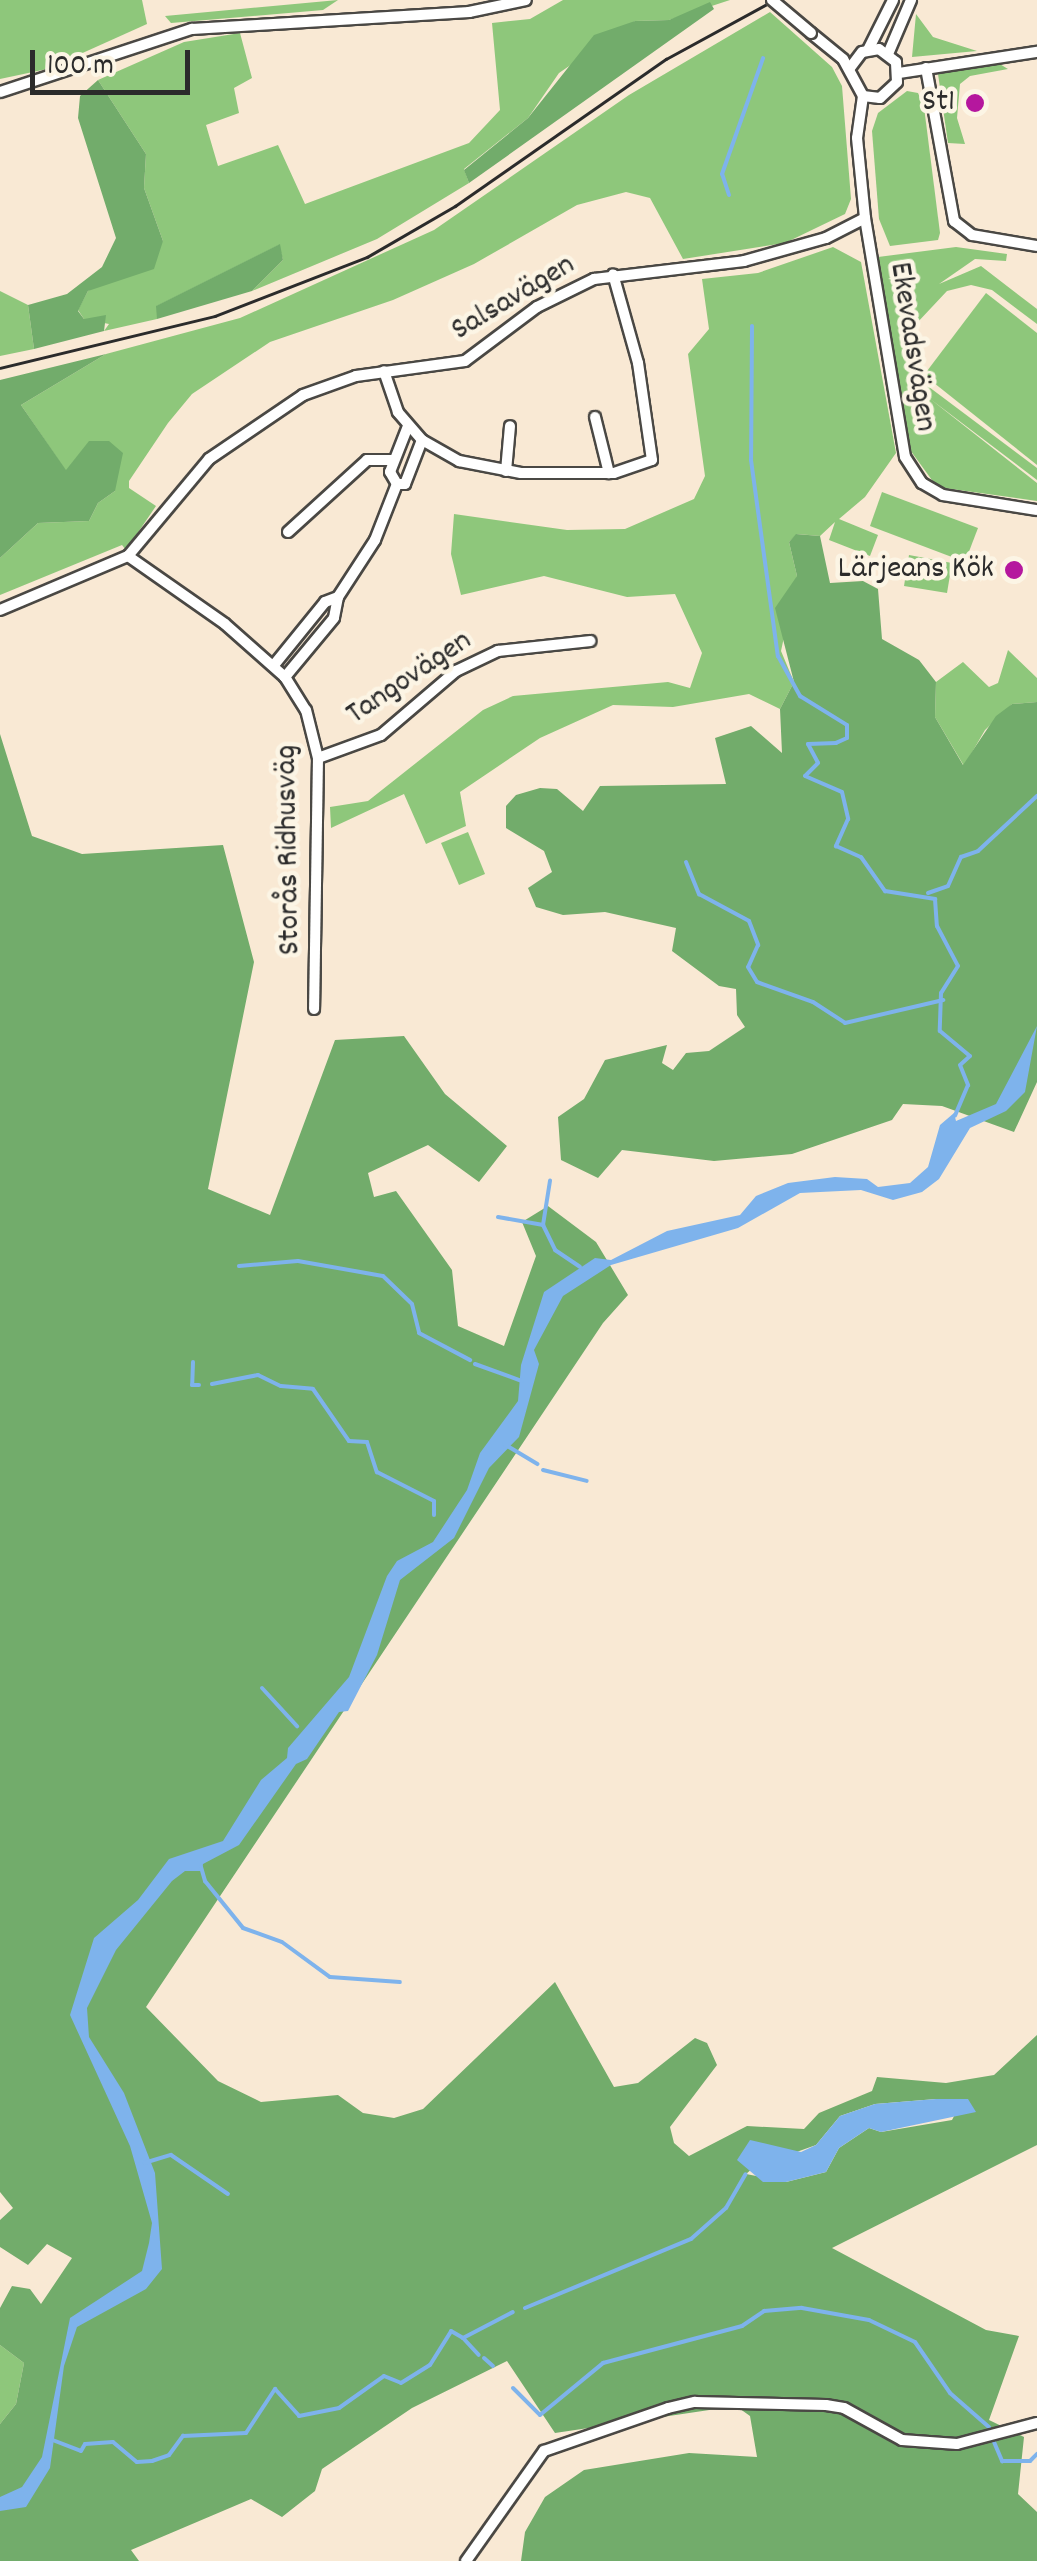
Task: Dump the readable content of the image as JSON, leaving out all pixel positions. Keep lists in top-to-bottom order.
{
  "streets": {
    "street": [
      "Salsavägen",
      "Ekevadsvägen",
      "Tangovägen",
      "Storås Ridhusväg"
    ]
  },
  "crossings": [
    ["Salsavägen", "Ekevadsvägen"],
    ["Salsavägen", "Storås Ridhusväg"],
    ["Tangovägen", "Storås Ridhusväg"]
  ],
  "places": ["St1", "Lärjeans Kök"],
  "scale_bar": "100 m"
}
